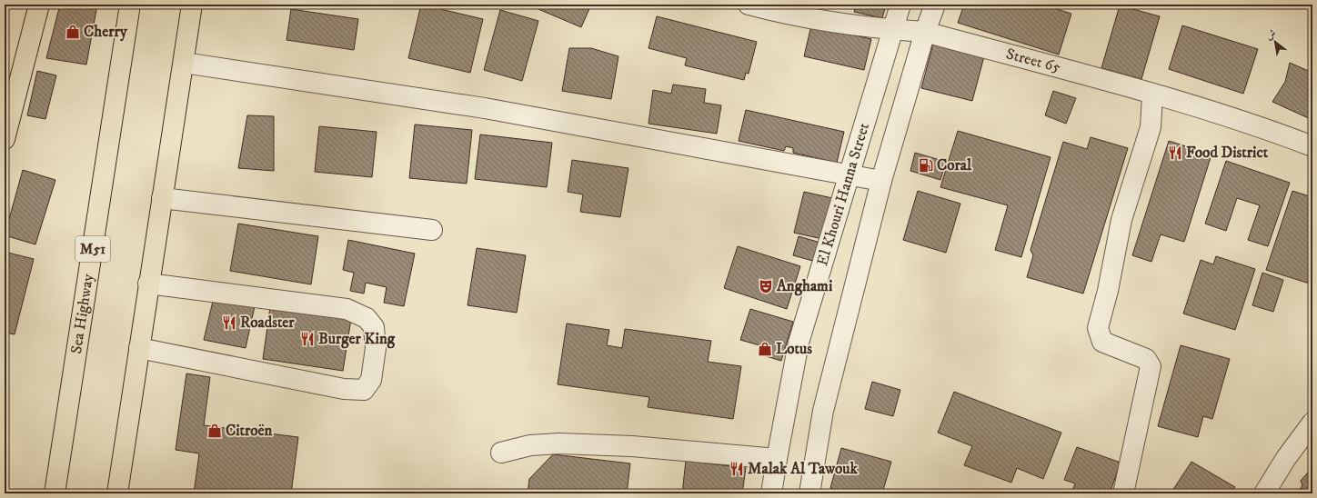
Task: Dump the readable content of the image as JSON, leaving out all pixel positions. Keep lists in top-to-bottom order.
{
  "streets": {
    "highway": ["M51", "Sea Highway"],
    "street": ["Street 65", "El Khouri Hanna Street"]
  },
  "crossings": [
    ["Street 65", "El Khouri Hanna Street"]
  ],
  "places": {
    "shop": ["Cherry", "Lotus", "Citroën"],
    "restaurant": [
      "Food District",
      "Roadster",
      "Burger King",
      "Malak Al Tawouk"
    ],
    "fuel station": ["Coral"],
    "theatre": ["Anghami"]
  },
  "north": "top left"
}
